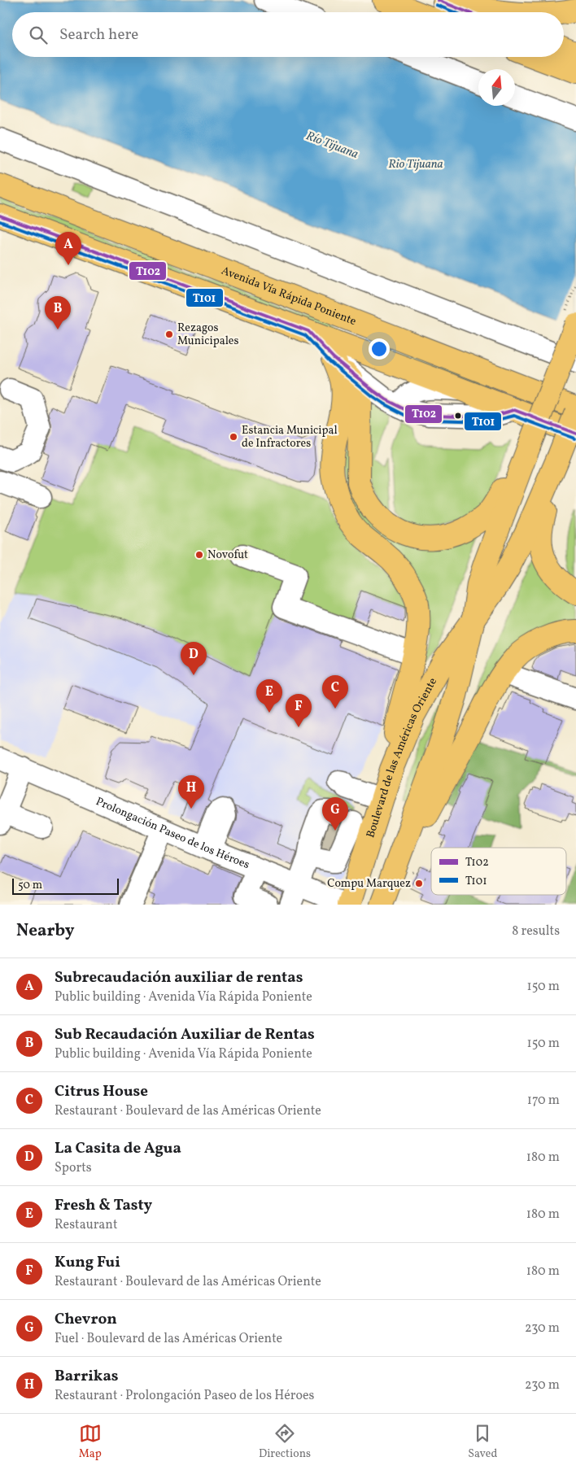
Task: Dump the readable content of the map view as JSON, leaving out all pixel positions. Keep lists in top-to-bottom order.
{
  "streets": {
    "main road": ["Avenida Vía Rápida Poniente", "Boulevard de las Américas Oriente"],
    "street": ["Prolongación Paseo de los Héroes"]
  },
  "crossings": [
    ["Boulevard de las Américas Oriente", "Prolongación Paseo de los Héroes"]
  ],
  "water": ["Río Tijuana", "Rio Tijuana"],
  "places": [
    "Rezagos Municipales",
    "Estancia Municipal de Infractores",
    "Novofut",
    "Compu Marquez"
  ],
  "lines": ["transit line T102", "transit line T101"],
  "legend": ["T102", "T101"],
  "scale_bar": "50 m",
  "north": "top",
  "page": {
    "search": "Search here",
    "pins": [
      "A",
      "B",
      "D",
      "C",
      "E",
      "F",
      "H",
      "G"
    ],
    "scale": "50 m",
    "heading": ["Nearby", "8 results"],
    "list": [
      {
        "mark": "A",
        "name": "Subrecaudación auxiliar de rentas",
        "note": "Public building · Avenida Vía Rápida Poniente",
        "value": "150 m"
      },
      {
        "mark": "B",
        "name": "Sub Recaudación Auxiliar de Rentas",
        "note": "Public building · Avenida Vía Rápida Poniente",
        "value": "150 m"
      },
      {
        "mark": "C",
        "name": "Citrus House",
        "note": "Restaurant · Boulevard de las Américas Oriente",
        "value": "170 m"
      },
      {
        "mark": "D",
        "name": "La Casita de Agua",
        "note": "Sports",
        "value": "180 m"
      },
      {
        "mark": "E",
        "name": "Fresh & Tasty",
        "note": "Restaurant",
        "value": "180 m"
      },
      {
        "mark": "F",
        "name": "Kung Fui",
        "note": "Restaurant · Boulevard de las Américas Oriente",
        "value": "180 m"
      },
      {
        "mark": "G",
        "name": "Chevron",
        "note": "Fuel · Boulevard de las Américas Oriente",
        "value": "230 m"
      },
      {
        "mark": "H",
        "name": "Barrikas",
        "note": "Restaurant · Prolongación Paseo de los Héroes",
        "value": "230 m"
      }
    ],
    "nav": ["Map", "Directions", "Saved"]
  }
}
